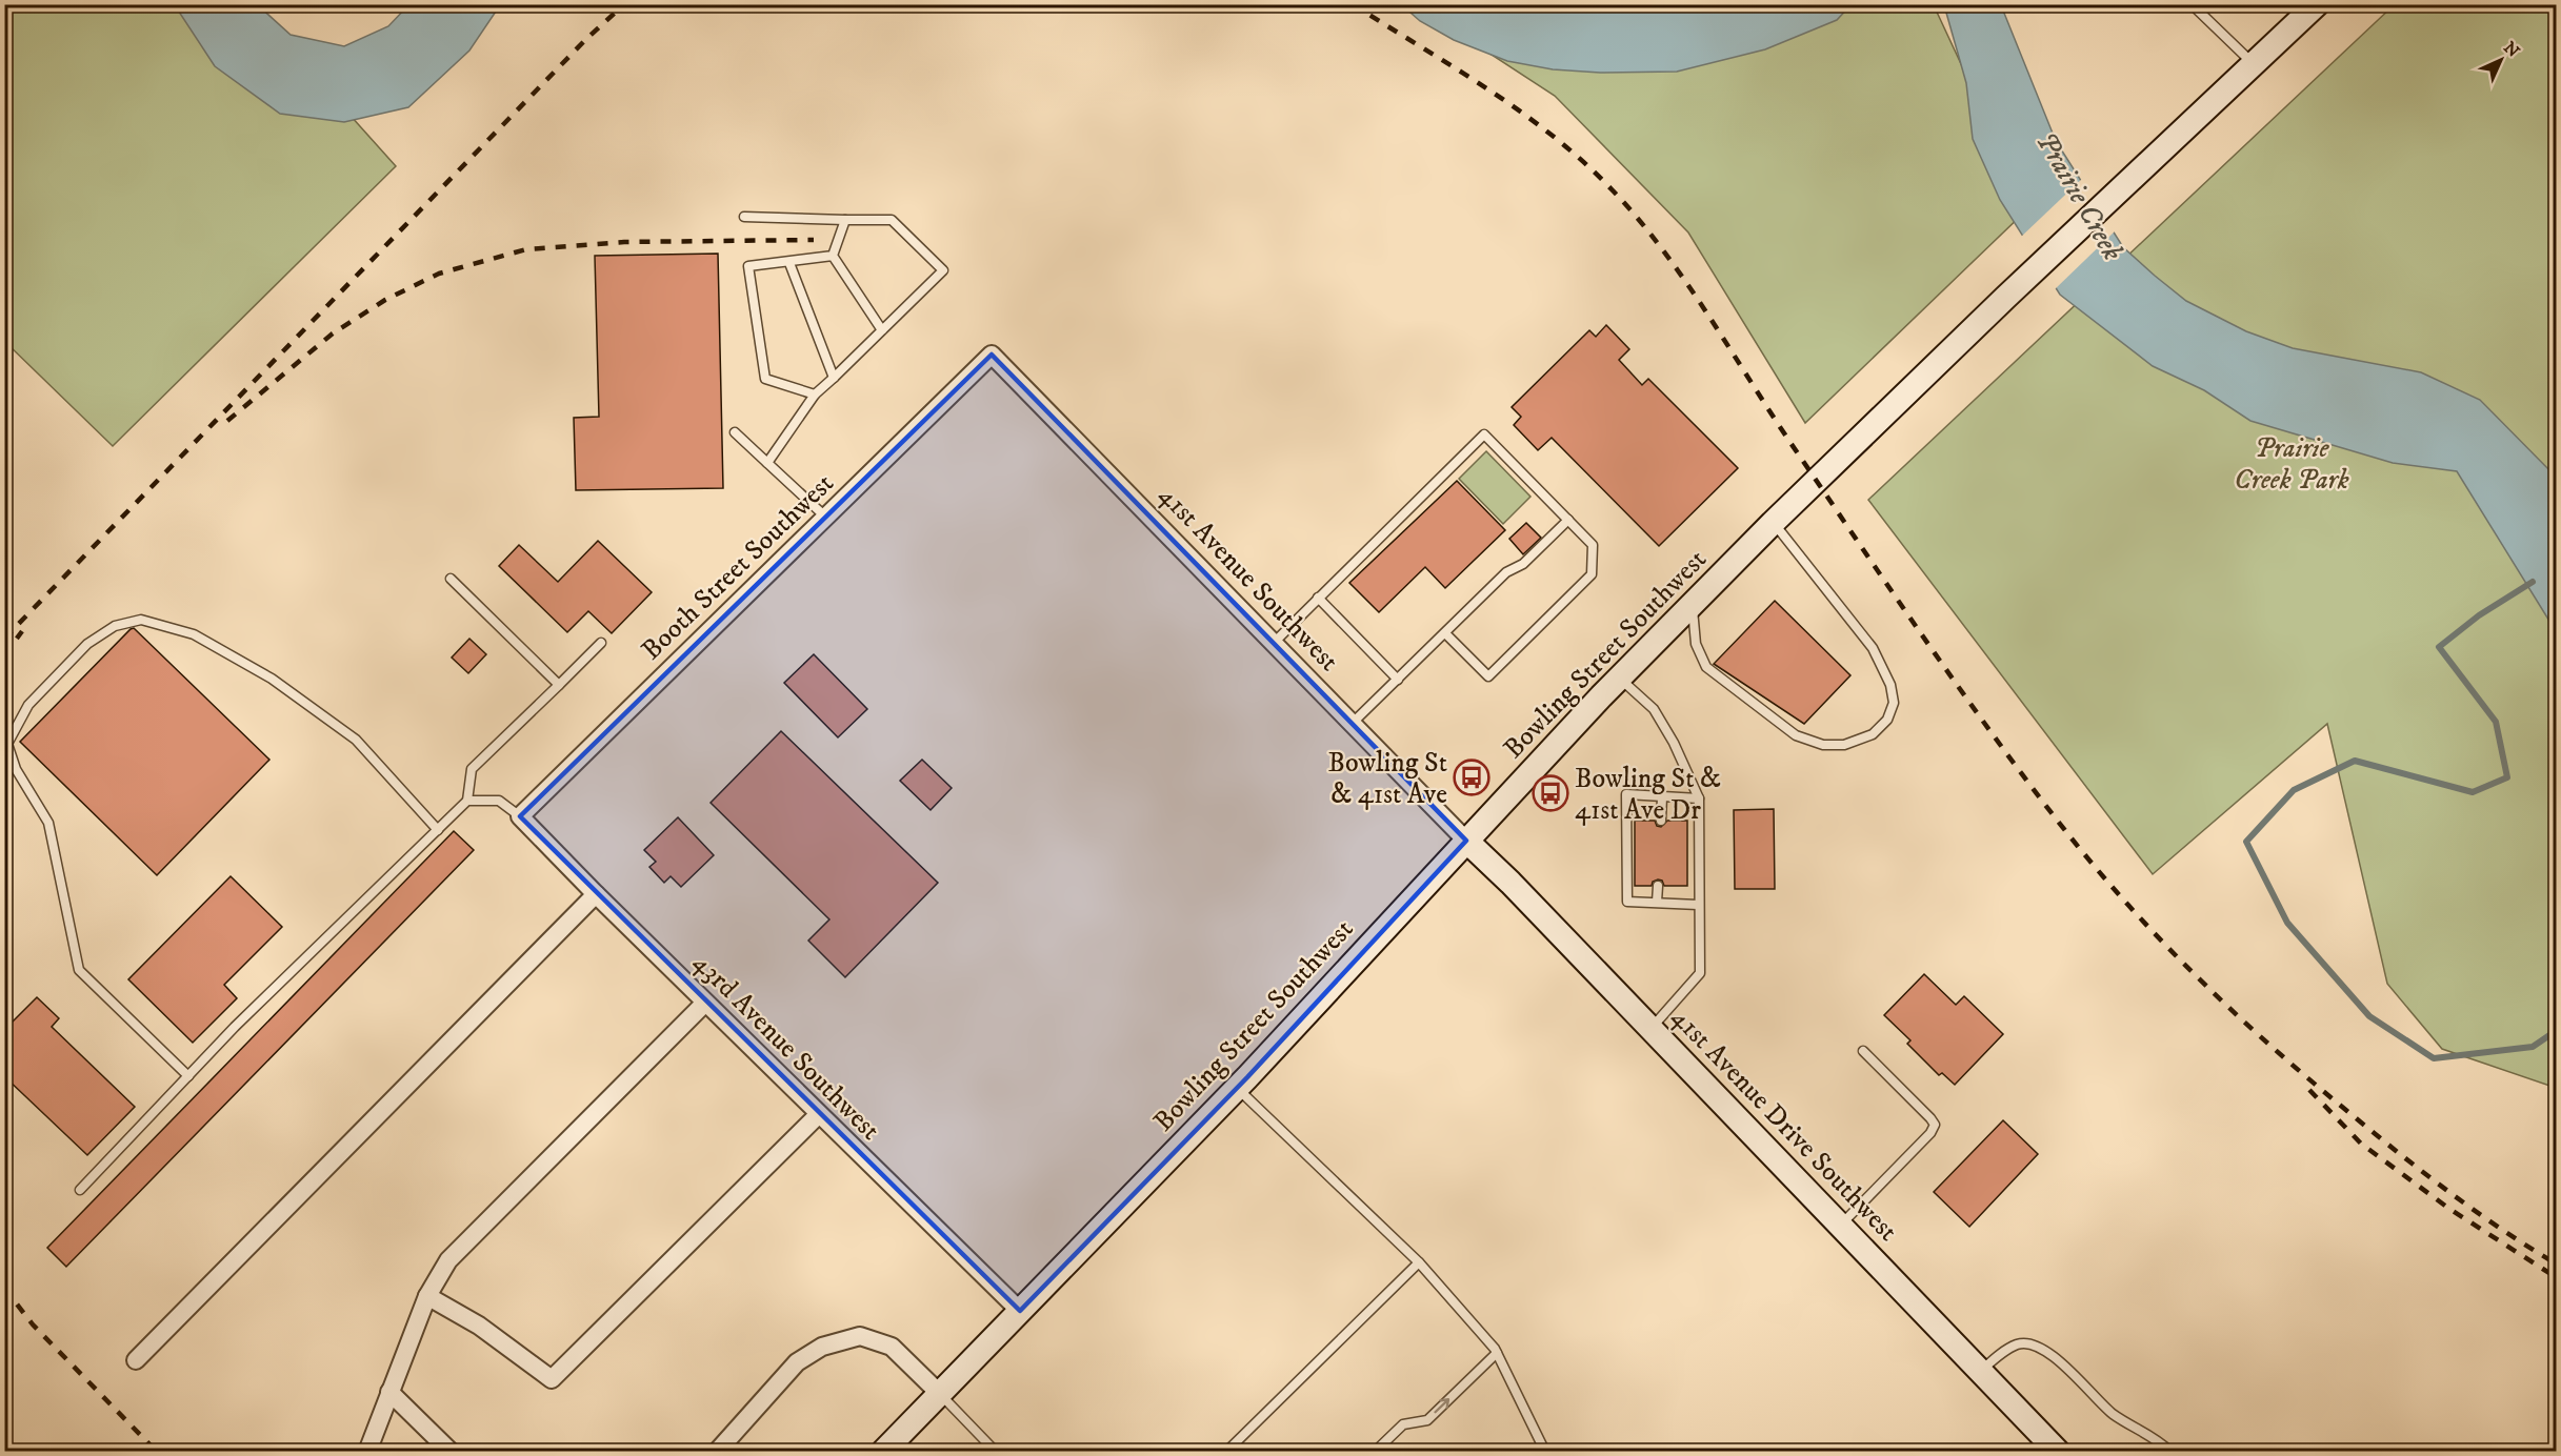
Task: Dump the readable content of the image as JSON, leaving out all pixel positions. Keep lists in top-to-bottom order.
{
  "streets": {
    "main road": ["Bowling Street Southwest", "41st Avenue Drive Southwest"],
    "street": ["Booth Street Southwest", "41st Avenue Southwest", "43rd Avenue Southwest"]
  },
  "crossings": [
    ["Booth Street Southwest", "41st Avenue Southwest"],
    ["Booth Street Southwest", "43rd Avenue Southwest"],
    ["41st Avenue Southwest", "Bowling Street Southwest"],
    ["41st Avenue Southwest", "41st Avenue Drive Southwest"],
    ["Bowling Street Southwest", "43rd Avenue Southwest"],
    ["Bowling Street Southwest", "41st Avenue Drive Southwest"]
  ],
  "water": ["Prairie Creek"],
  "parks": ["Prairie Creek Park"],
  "places": {
    "bus stop": ["Bowling St & 41st Ave", "Bowling St & 41st Ave Dr"]
  },
  "north": "top right"
}
